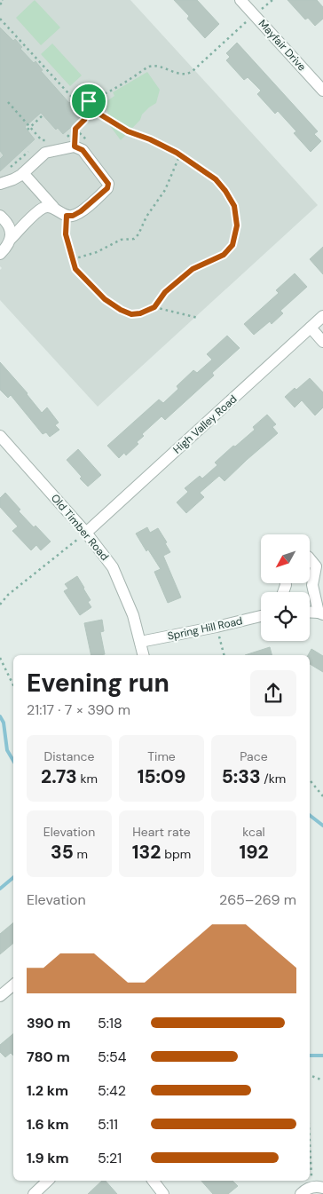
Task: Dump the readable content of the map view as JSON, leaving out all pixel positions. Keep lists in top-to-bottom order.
{
  "streets": {
    "street": [
      "Mayfair Drive",
      "High Valley Road",
      "Old Timber Road",
      "Spring Hill Road"
    ]
  },
  "crossings": [
    ["High Valley Road", "Old Timber Road"],
    ["Old Timber Road", "Spring Hill Road"]
  ],
  "north": "bottom left",
  "page": {
    "heading": ["Evening run", "21:17 · 7 × 390 m"],
    "stats": [
      ["Distance", "2.73 km"],
      ["Time", "15:09"],
      ["Pace", "5:33 /km"],
      ["Elevation", "35 m"],
      ["Heart rate", "132 bpm"],
      ["kcal", "192"]
    ],
    "chart": ["Elevation", "265–269 m"],
    "list": [
      {
        "name": "390 m",
        "note": "5:18"
      },
      {
        "name": "780 m",
        "note": "5:54"
      },
      {
        "name": "1.2 km",
        "note": "5:42"
      },
      {
        "name": "1.6 km",
        "note": "5:11"
      },
      {
        "name": "1.9 km",
        "note": "5:21"
      }
    ]
  }
}
